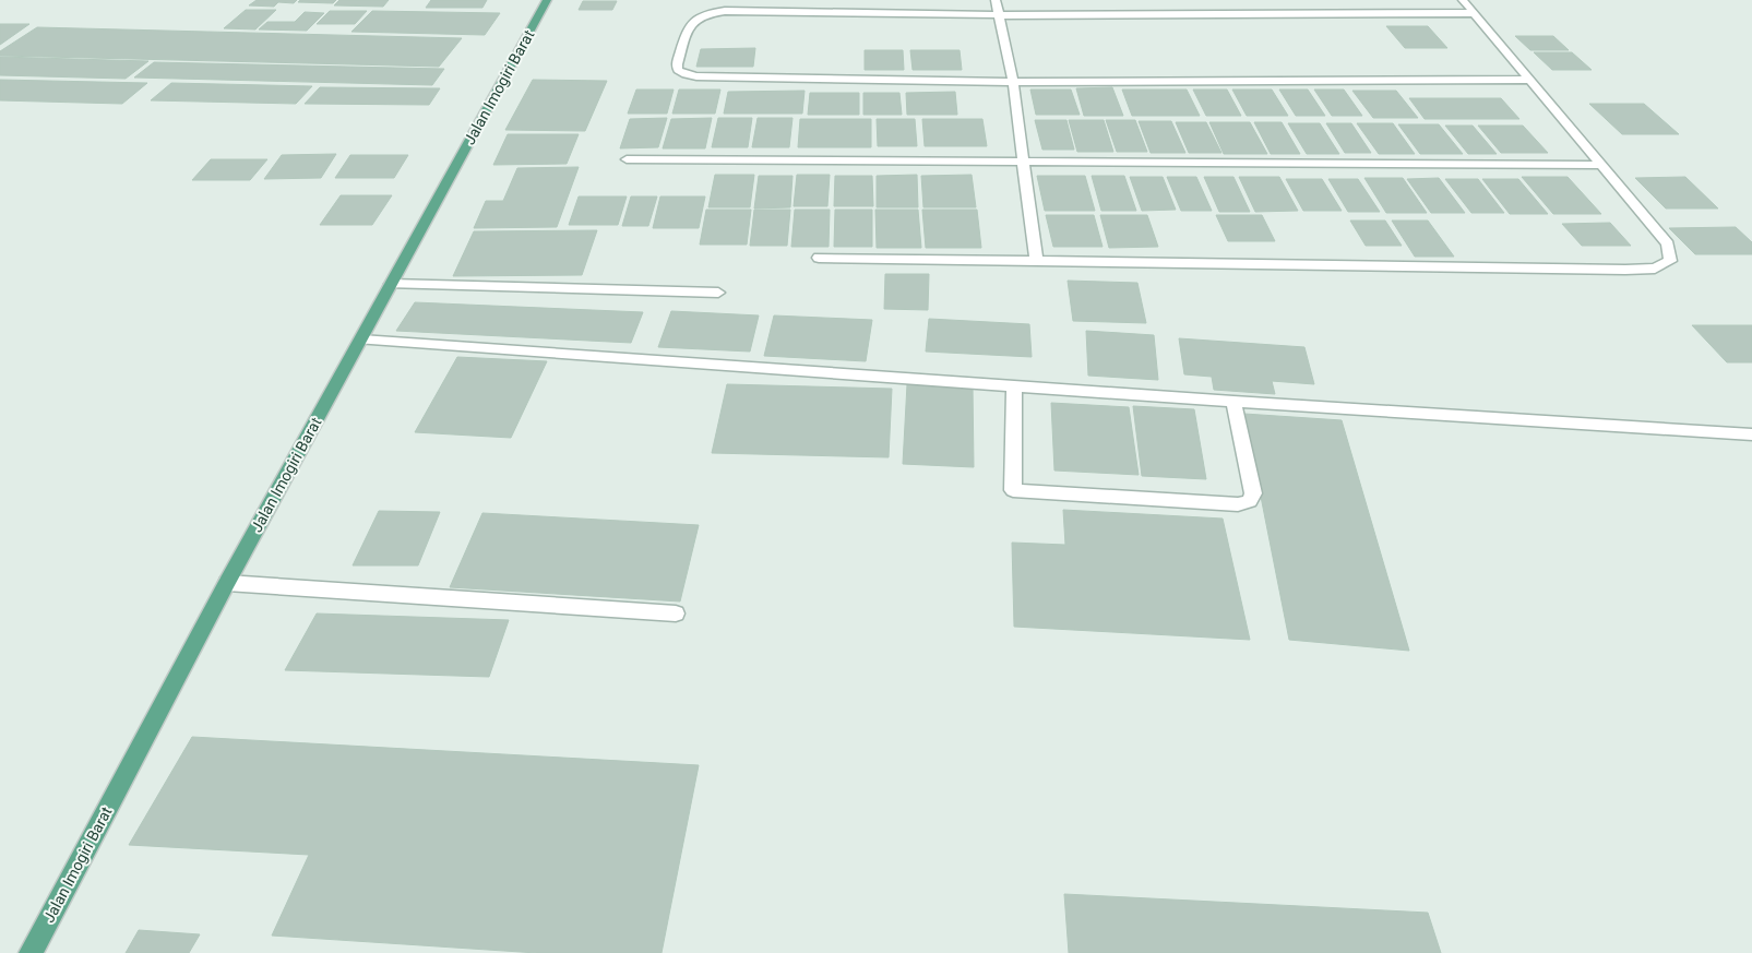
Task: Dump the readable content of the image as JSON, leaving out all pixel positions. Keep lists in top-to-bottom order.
{
  "streets": {
    "main road": ["Jalan Imogiri Barat"]
  }
}
